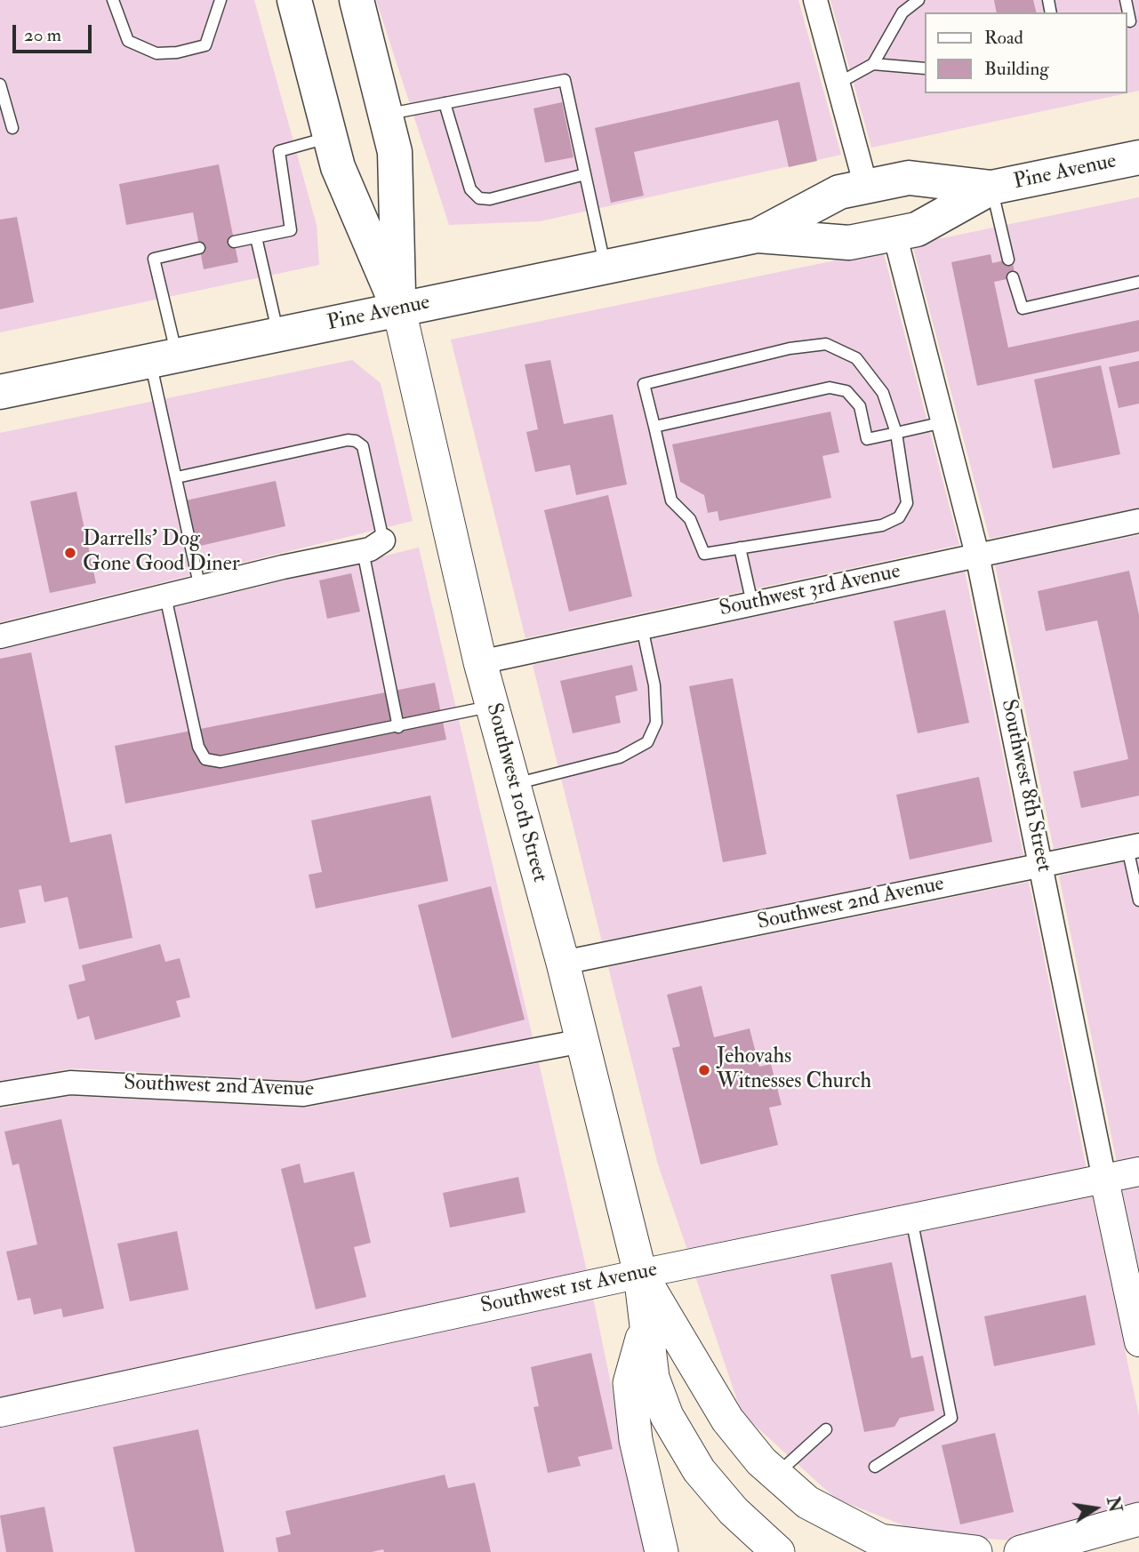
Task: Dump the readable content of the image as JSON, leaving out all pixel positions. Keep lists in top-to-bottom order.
{
  "streets": {
    "main road": ["Pine Avenue", "Southwest 10th Street"],
    "street": [
      "Southwest 3rd Avenue",
      "Southwest 8th Street",
      "Southwest 2nd Avenue",
      "Southwest 1st Avenue"
    ]
  },
  "crossings": [
    ["Pine Avenue", "Southwest 8th Street"],
    ["Pine Avenue", "Southwest 10th Street"],
    ["Southwest 3rd Avenue", "Southwest 8th Street"],
    ["Southwest 3rd Avenue", "Southwest 10th Street"],
    ["Southwest 8th Street", "Southwest 2nd Avenue"],
    ["Southwest 8th Street", "Southwest 1st Avenue"],
    ["Southwest 10th Street", "Southwest 2nd Avenue"],
    ["Southwest 10th Street", "Southwest 1st Avenue"]
  ],
  "places": ["Darrells' Dog Gone Good Diner", "Jehovahs Witnesses Church"],
  "legend": ["Road", "Building"],
  "scale_bar": "20 m",
  "north": "right"
}
